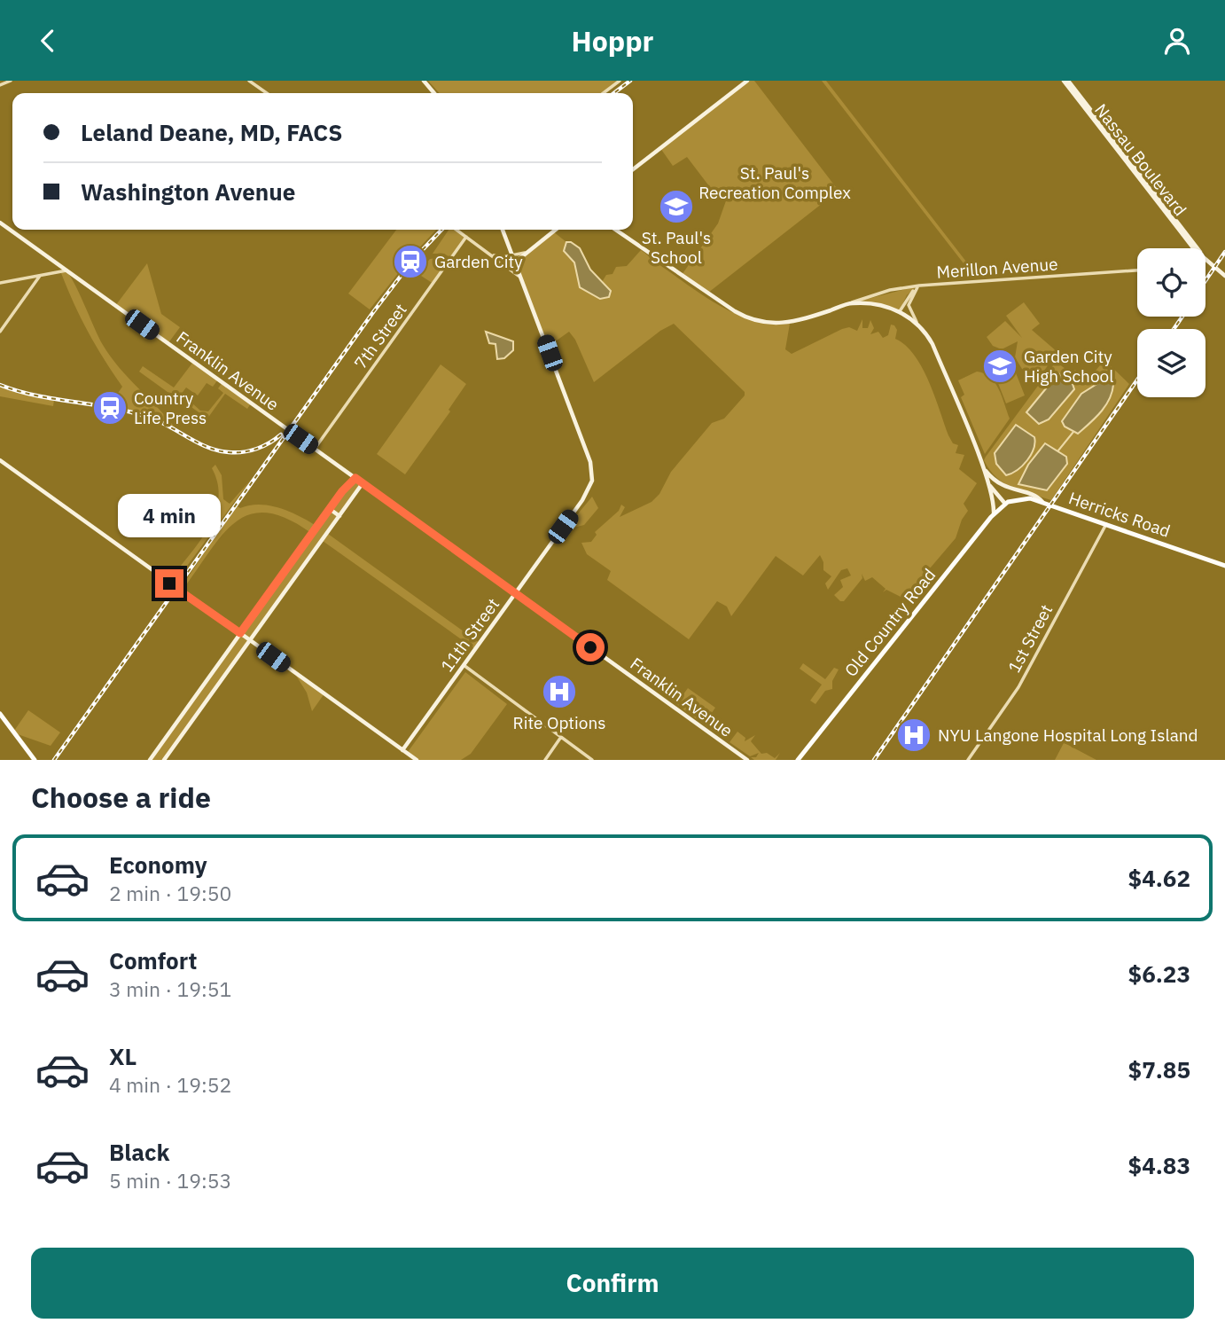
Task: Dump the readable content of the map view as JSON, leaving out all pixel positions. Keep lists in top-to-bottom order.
{
  "streets": {
    "main road": [
      "Nassau Boulevard",
      "Franklin Avenue",
      "Herricks Road",
      "Old Country Road",
      "11th Street"
    ],
    "street": ["Merillon Avenue", "7th Street", "1st Street"]
  },
  "crossings": [
    ["7th Street", "Franklin Avenue"],
    ["Franklin Avenue", "11th Street"],
    ["Herricks Road", "Old Country Road"],
    ["Herricks Road", "1st Street"]
  ],
  "parks": ["St. Paul's Recreation Complex"],
  "places": {
    "school or university": ["St. Paul's School", "Garden City High School"],
    "station": ["Garden City", "Country Life Press"],
    "hospital": ["Rite Options", "NYU Langone Hospital Long Island"]
  },
  "page": {
    "header": "Hoppr",
    "banner": ["Leland Deane, MD, FACS", "Washington Avenue"],
    "bubble": "4 min",
    "heading": "Choose a ride",
    "list": [
      {
        "name": "Economy",
        "note": "2 min · 19:50",
        "value": "$4.62"
      },
      {
        "name": "Comfort",
        "note": "3 min · 19:51",
        "value": "$6.23"
      },
      {
        "name": "XL",
        "note": "4 min · 19:52",
        "value": "$7.85"
      },
      {
        "name": "Black",
        "note": "5 min · 19:53",
        "value": "$4.83"
      }
    ],
    "buttons": "Confirm"
  }
}
